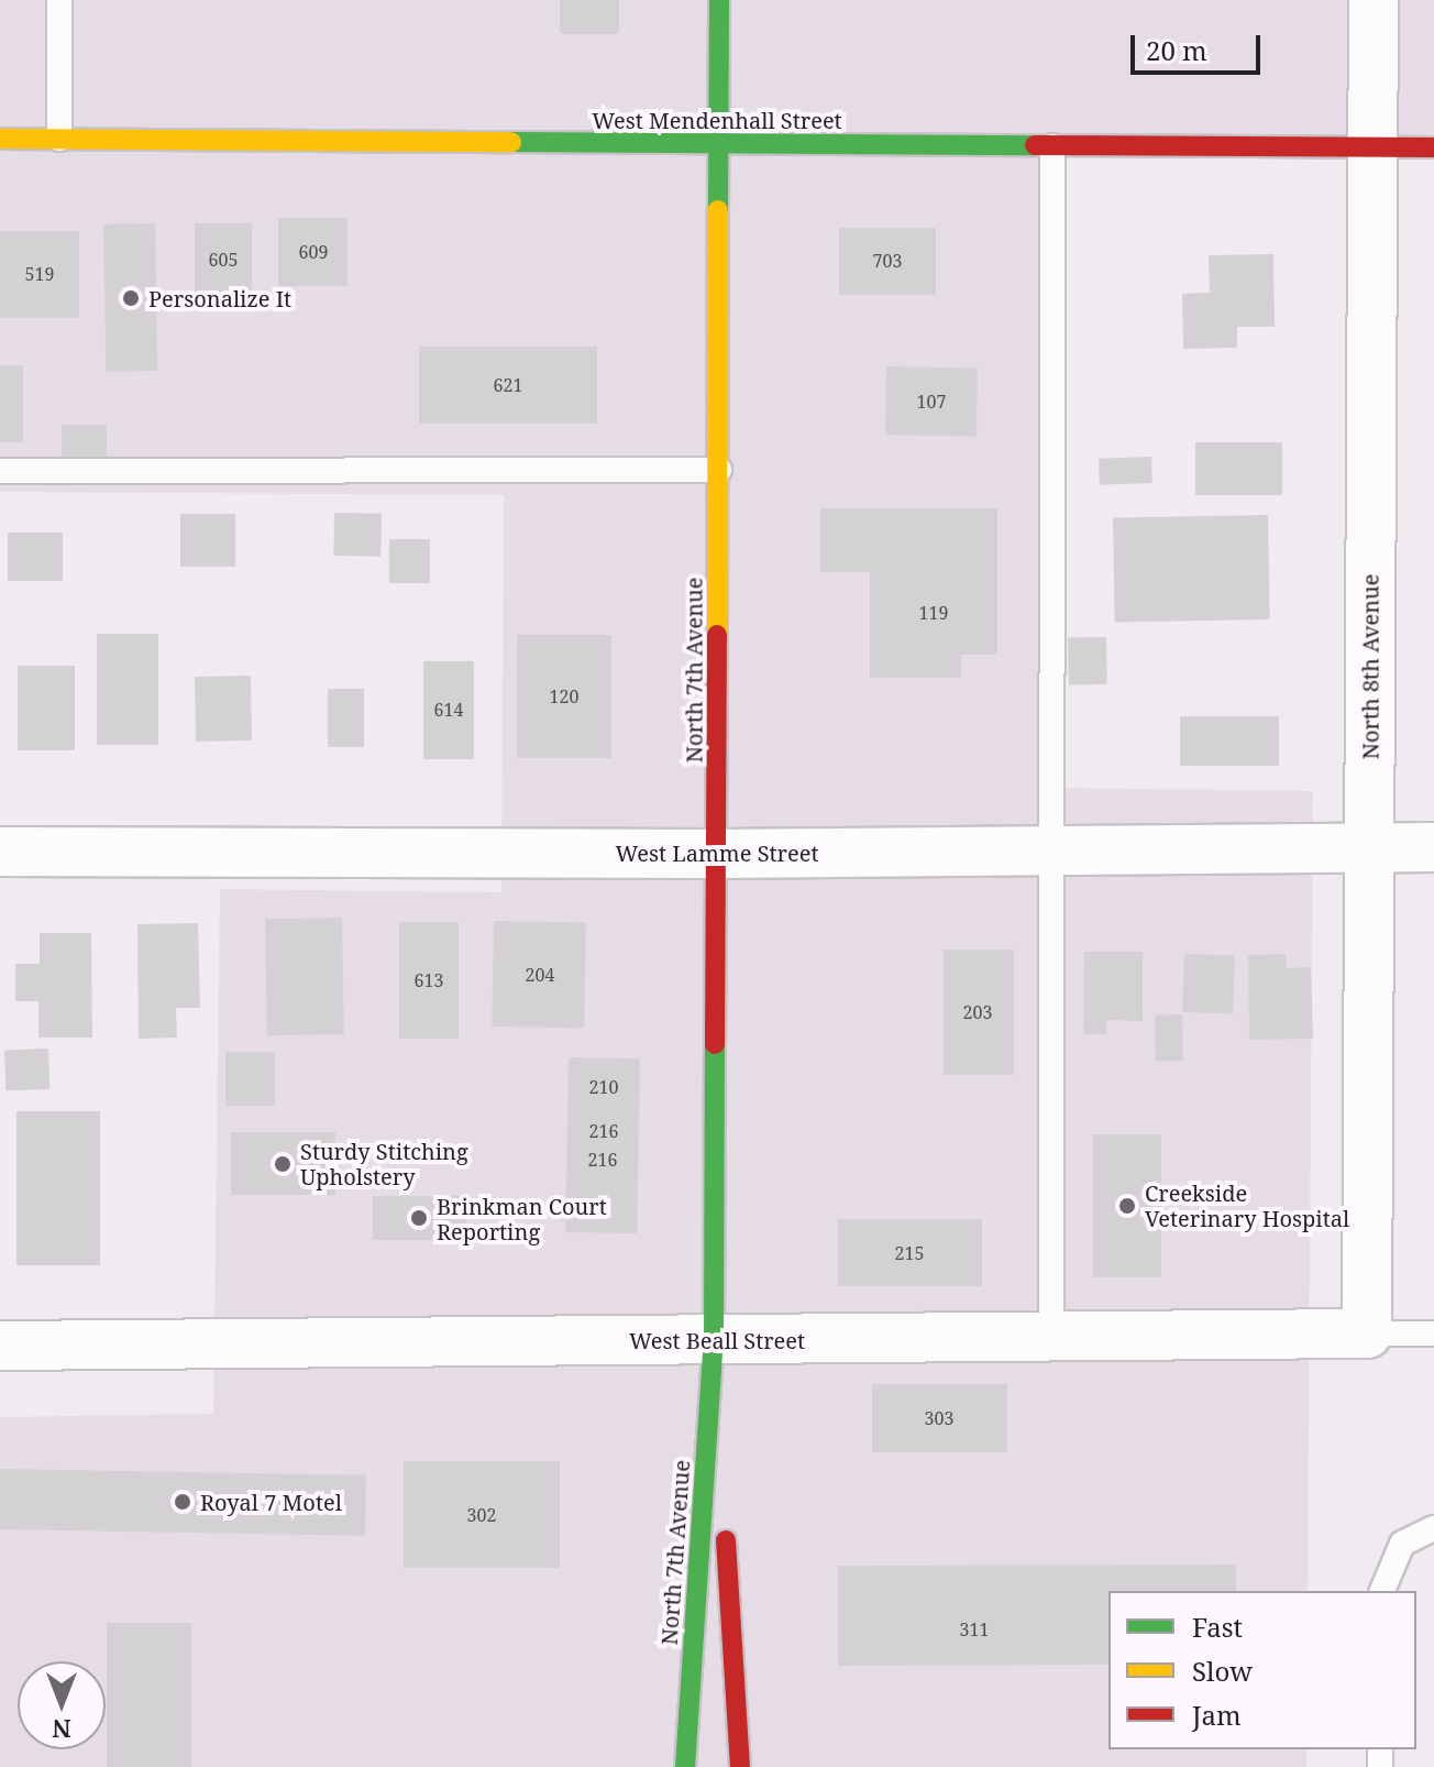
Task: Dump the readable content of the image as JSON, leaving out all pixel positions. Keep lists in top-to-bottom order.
{
  "streets": {
    "main road": ["West Mendenhall Street", "North 7th Avenue"],
    "street": ["North 8th Avenue", "West Lamme Street", "West Beall Street"]
  },
  "crossings": [
    ["West Mendenhall Street", "North 8th Avenue"],
    ["West Mendenhall Street", "North 7th Avenue"],
    ["North 8th Avenue", "West Lamme Street"],
    ["North 8th Avenue", "West Beall Street"],
    ["North 7th Avenue", "West Lamme Street"],
    ["North 7th Avenue", "West Beall Street"]
  ],
  "places": [
    "Personalize It",
    "Sturdy Stitching Upholstery",
    "Creekside Veterinary Hospital",
    "Brinkman Court Reporting",
    "Royal 7 Motel"
  ],
  "house_numbers": [
    "609",
    "605",
    "703",
    "519",
    "621",
    "107",
    "119",
    "120",
    "614",
    "204",
    "613",
    "203",
    "210",
    "216",
    "216",
    "215",
    "303",
    "302",
    "311"
  ],
  "legend": ["Fast", "Slow", "Jam"],
  "scale_bar": "20 m",
  "north": "bottom"
}
